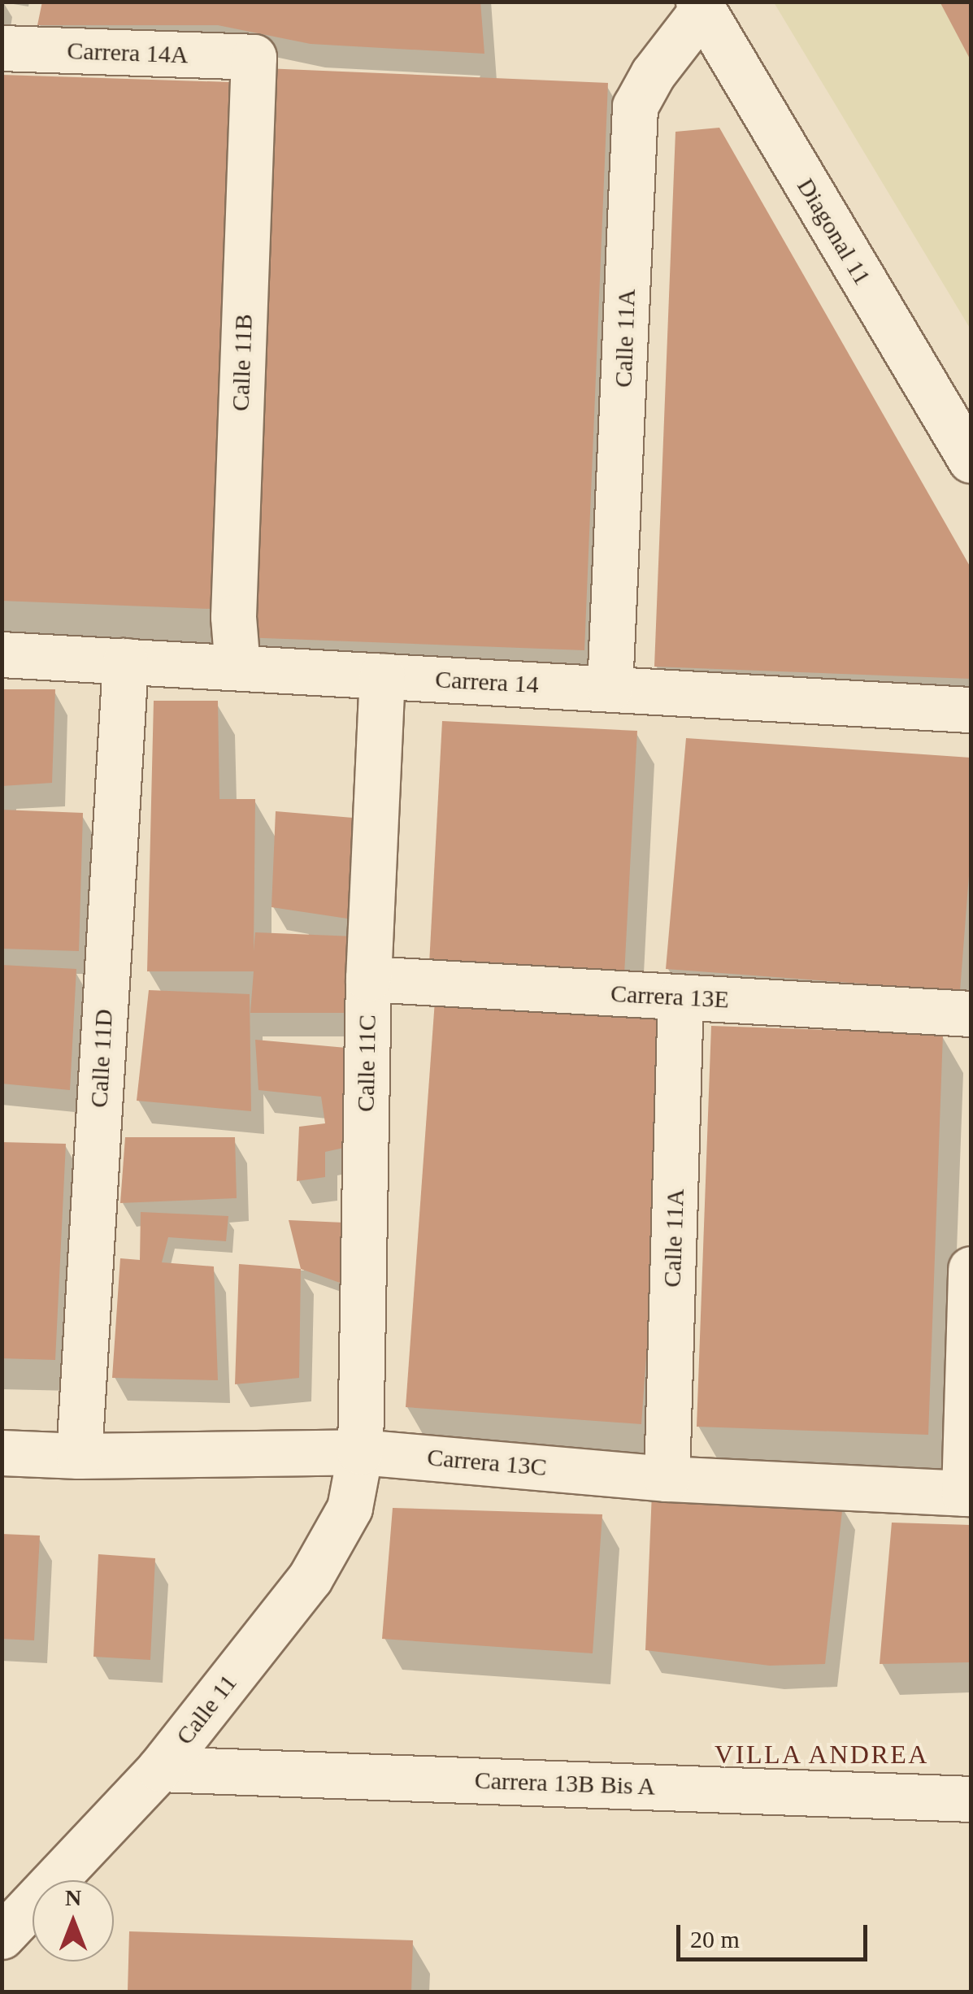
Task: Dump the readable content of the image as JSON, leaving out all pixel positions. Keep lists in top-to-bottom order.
{
  "streets": {
    "street": [
      "Carrera 14A",
      "Diagonal 11",
      "Calle 11A",
      "Calle 11B",
      "Carrera 14",
      "Carrera 13E",
      "Calle 11D",
      "Calle 11C",
      "Carrera 13C",
      "Calle 11",
      "Carrera 13B Bis A"
    ]
  },
  "crossings": [
    ["Carrera 14A", "Calle 11B"],
    ["Diagonal 11", "Calle 11A"],
    ["Calle 11A", "Carrera 14"],
    ["Calle 11A", "Carrera 13E"],
    ["Calle 11A", "Carrera 13C"],
    ["Calle 11B", "Carrera 14"],
    ["Carrera 14", "Calle 11D"],
    ["Carrera 14", "Calle 11C"],
    ["Carrera 13E", "Calle 11C"],
    ["Calle 11D", "Carrera 13C"],
    ["Calle 11C", "Carrera 13C"],
    ["Calle 11C", "Calle 11"],
    ["Carrera 13C", "Calle 11"],
    ["Calle 11", "Carrera 13B Bis A"]
  ],
  "districts": ["VILLA ANDREA"],
  "scale_bar": "20 m",
  "north": "top"
}
